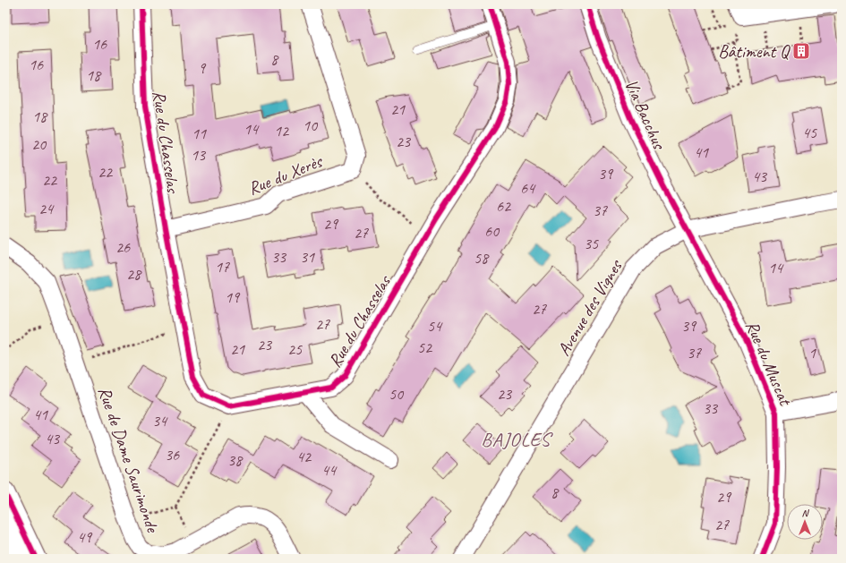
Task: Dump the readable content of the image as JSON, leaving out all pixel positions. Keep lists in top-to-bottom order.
{
  "streets": {
    "street": [
      "Via Bacchus",
      "Rue du Chasselas",
      "Rue du Xerès",
      "Avenue des Vignes",
      "Rue du Muscat",
      "Rue de Dame Saurimonde"
    ]
  },
  "crossings": [
    ["Via Bacchus", "Avenue des Vignes"],
    ["Via Bacchus", "Rue du Muscat"],
    ["Rue du Chasselas", "Rue du Xerès"],
    ["Avenue des Vignes", "Rue du Muscat"]
  ],
  "districts": ["BAJOLES"],
  "places": {
    "building": ["Bâtiment Q"]
  },
  "house_numbers": [
    "16",
    "8",
    "16",
    "9",
    "18",
    "21",
    "18",
    "10",
    "14",
    "12",
    "45",
    "11",
    "23",
    "20",
    "41",
    "13",
    "22",
    "39",
    "43",
    "22",
    "64",
    "62",
    "24",
    "37",
    "29",
    "60",
    "27",
    "35",
    "26",
    "33",
    "31",
    "58",
    "17",
    "14",
    "28",
    "19",
    "27",
    "27",
    "54",
    "39",
    "23",
    "52",
    "21",
    "25",
    "37",
    "1",
    "50",
    "23",
    "33",
    "41",
    "34",
    "43",
    "36",
    "42",
    "38",
    "44",
    "8",
    "29",
    "27",
    "49"
  ],
  "north": "top"
}
